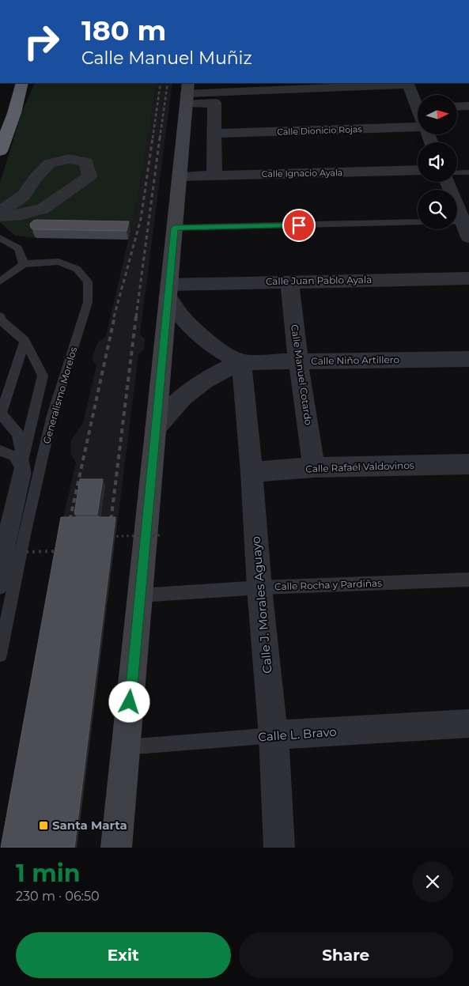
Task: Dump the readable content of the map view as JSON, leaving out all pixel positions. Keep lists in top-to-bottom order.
{
  "streets": {
    "street": [
      "Calle Dionicio Rojas",
      "Calle Ignacio Ayala",
      "Calle Juan Pablo Ayala",
      "Calle Niño Artillero",
      "Calle Manuel Cotardo",
      "Calle Rafaél Valdovinos",
      "Calle J. Morales Aguayo",
      "Calle L. Bravo"
    ],
    "lane": ["Generalismo Morelos", "Calle Rocha y Pardiñas"]
  },
  "crossings": [
    ["Calle Juan Pablo Ayala", "Calle Niño Artillero"],
    ["Calle Juan Pablo Ayala", "Calle Manuel Cotardo"],
    ["Calle Niño Artillero", "Calle Manuel Cotardo"],
    ["Calle Niño Artillero", "Calle J. Morales Aguayo"],
    ["Calle Manuel Cotardo", "Calle Rafaél Valdovinos"],
    ["Calle Rafaél Valdovinos", "Calle J. Morales Aguayo"],
    ["Calle Rocha y Pardiñas", "Calle J. Morales Aguayo"],
    ["Calle J. Morales Aguayo", "Calle L. Bravo"]
  ],
  "places": {
    "transit": ["Santa Marta"]
  },
  "north": "right",
  "page": {
    "turn": ["180 m", "Calle Manuel Muñiz"],
    "heading": ["1 min", "230 m · 06:50"],
    "buttons": ["Exit", "Share"]
  }
}
